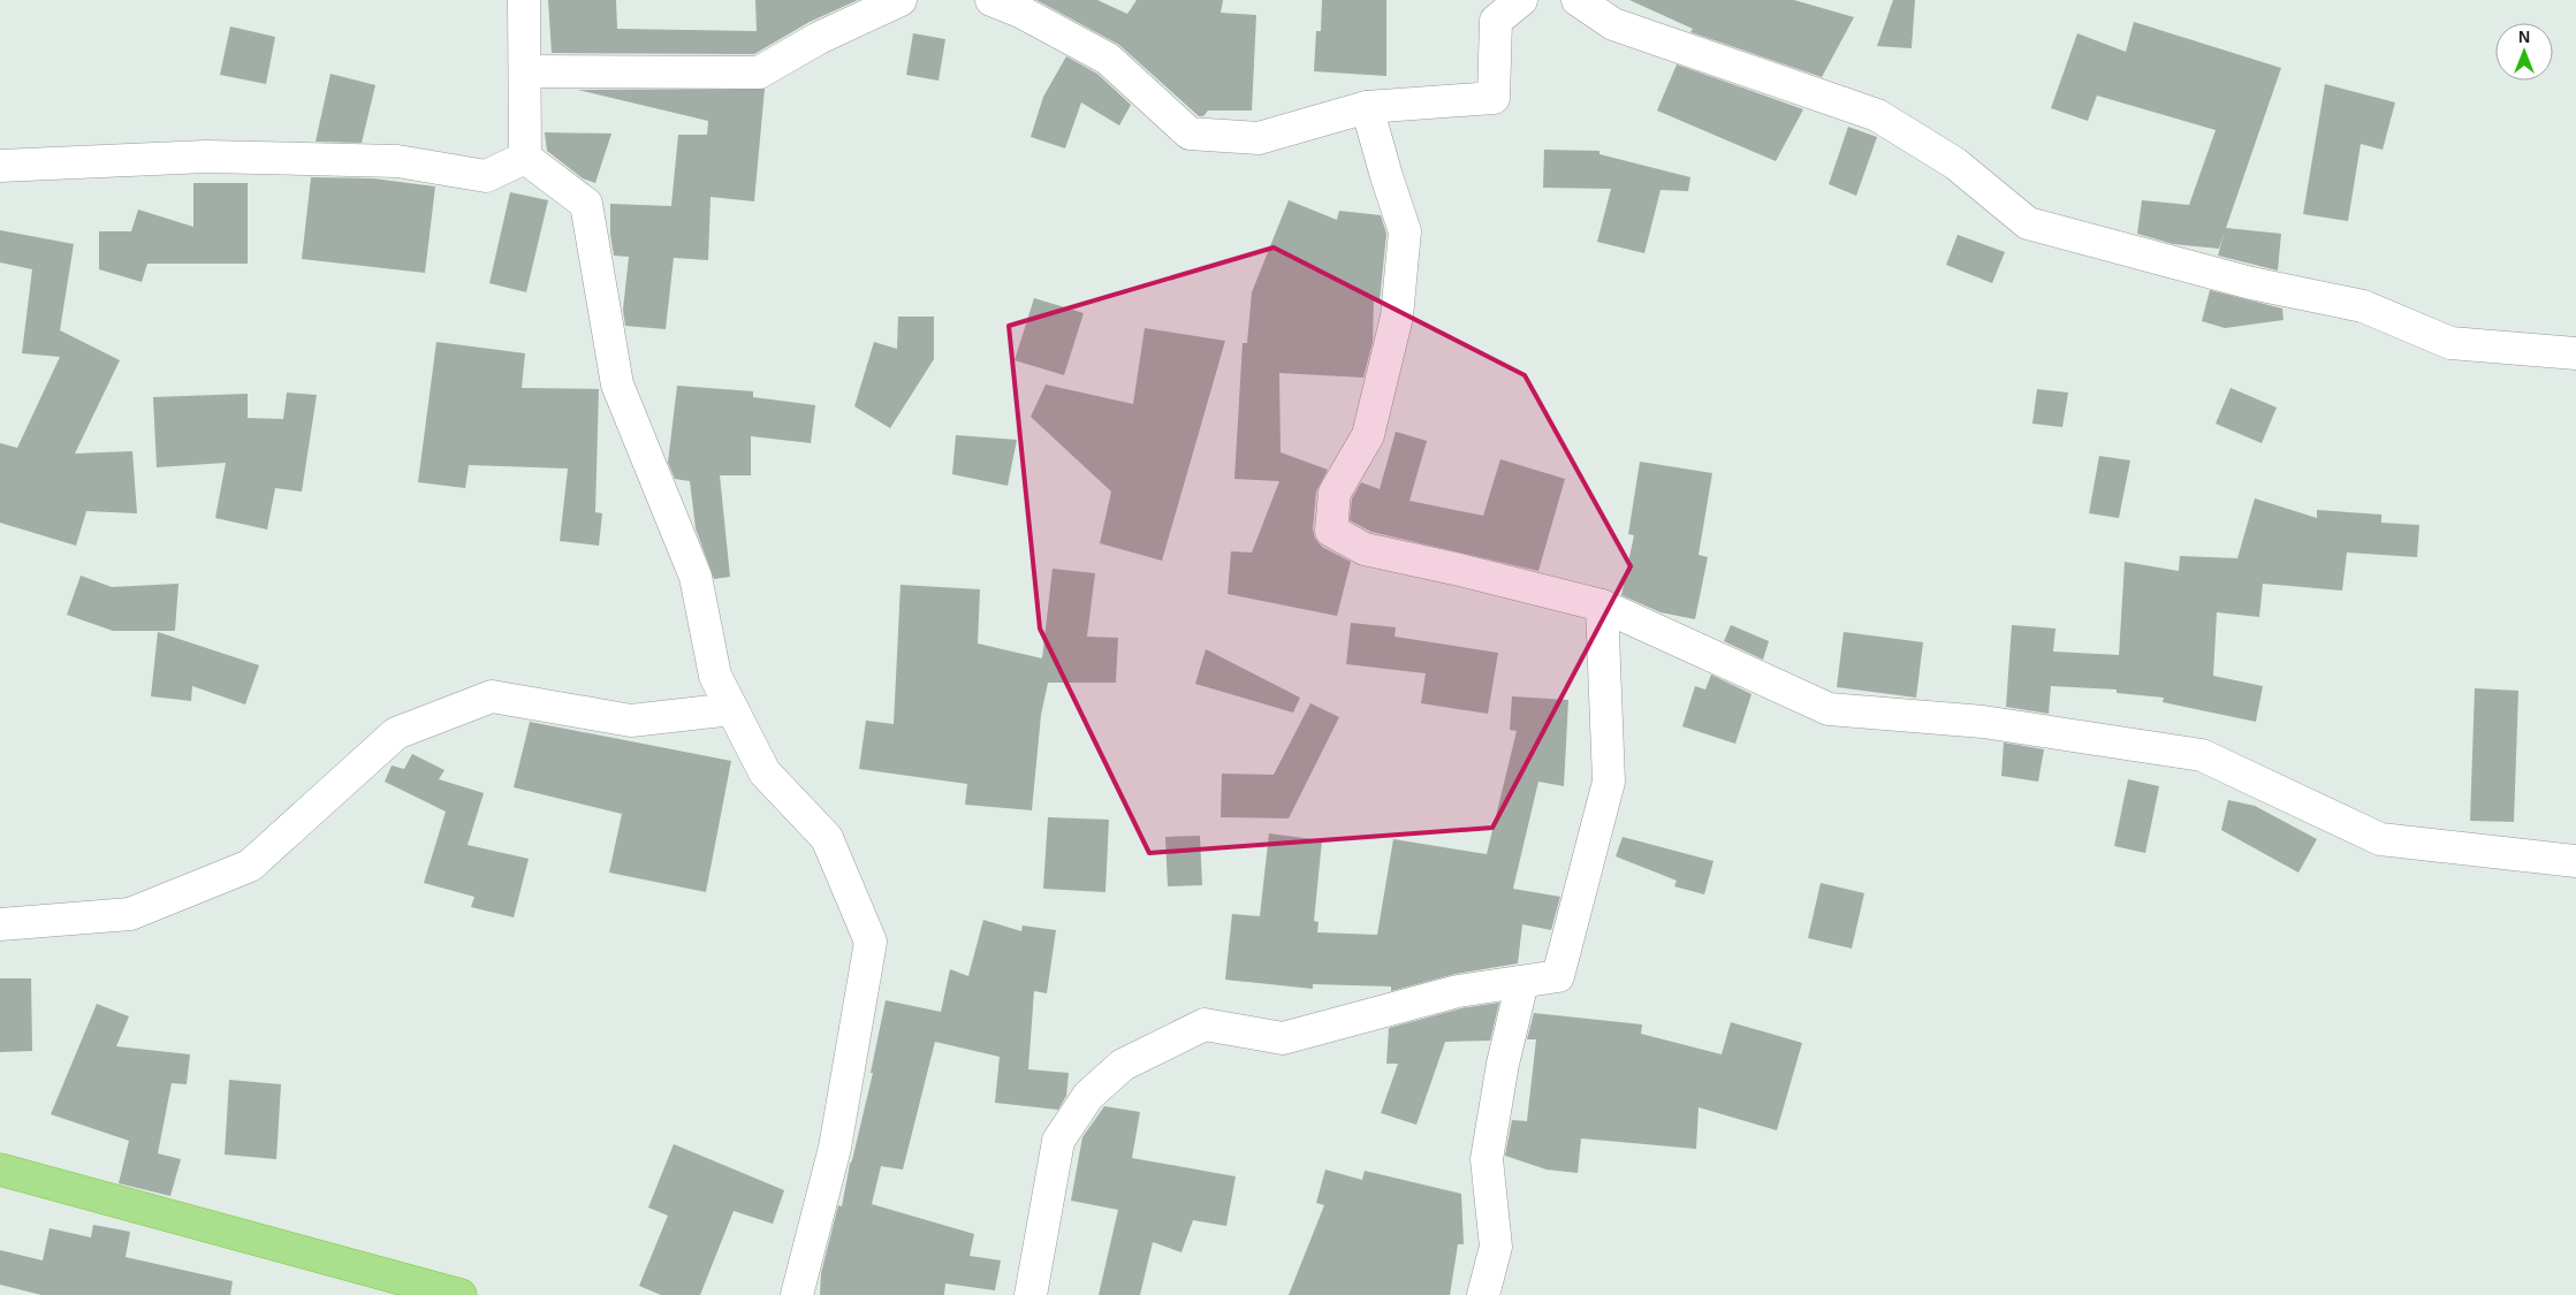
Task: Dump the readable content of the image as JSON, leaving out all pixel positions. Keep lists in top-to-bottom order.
{
  "north": "top"
}
